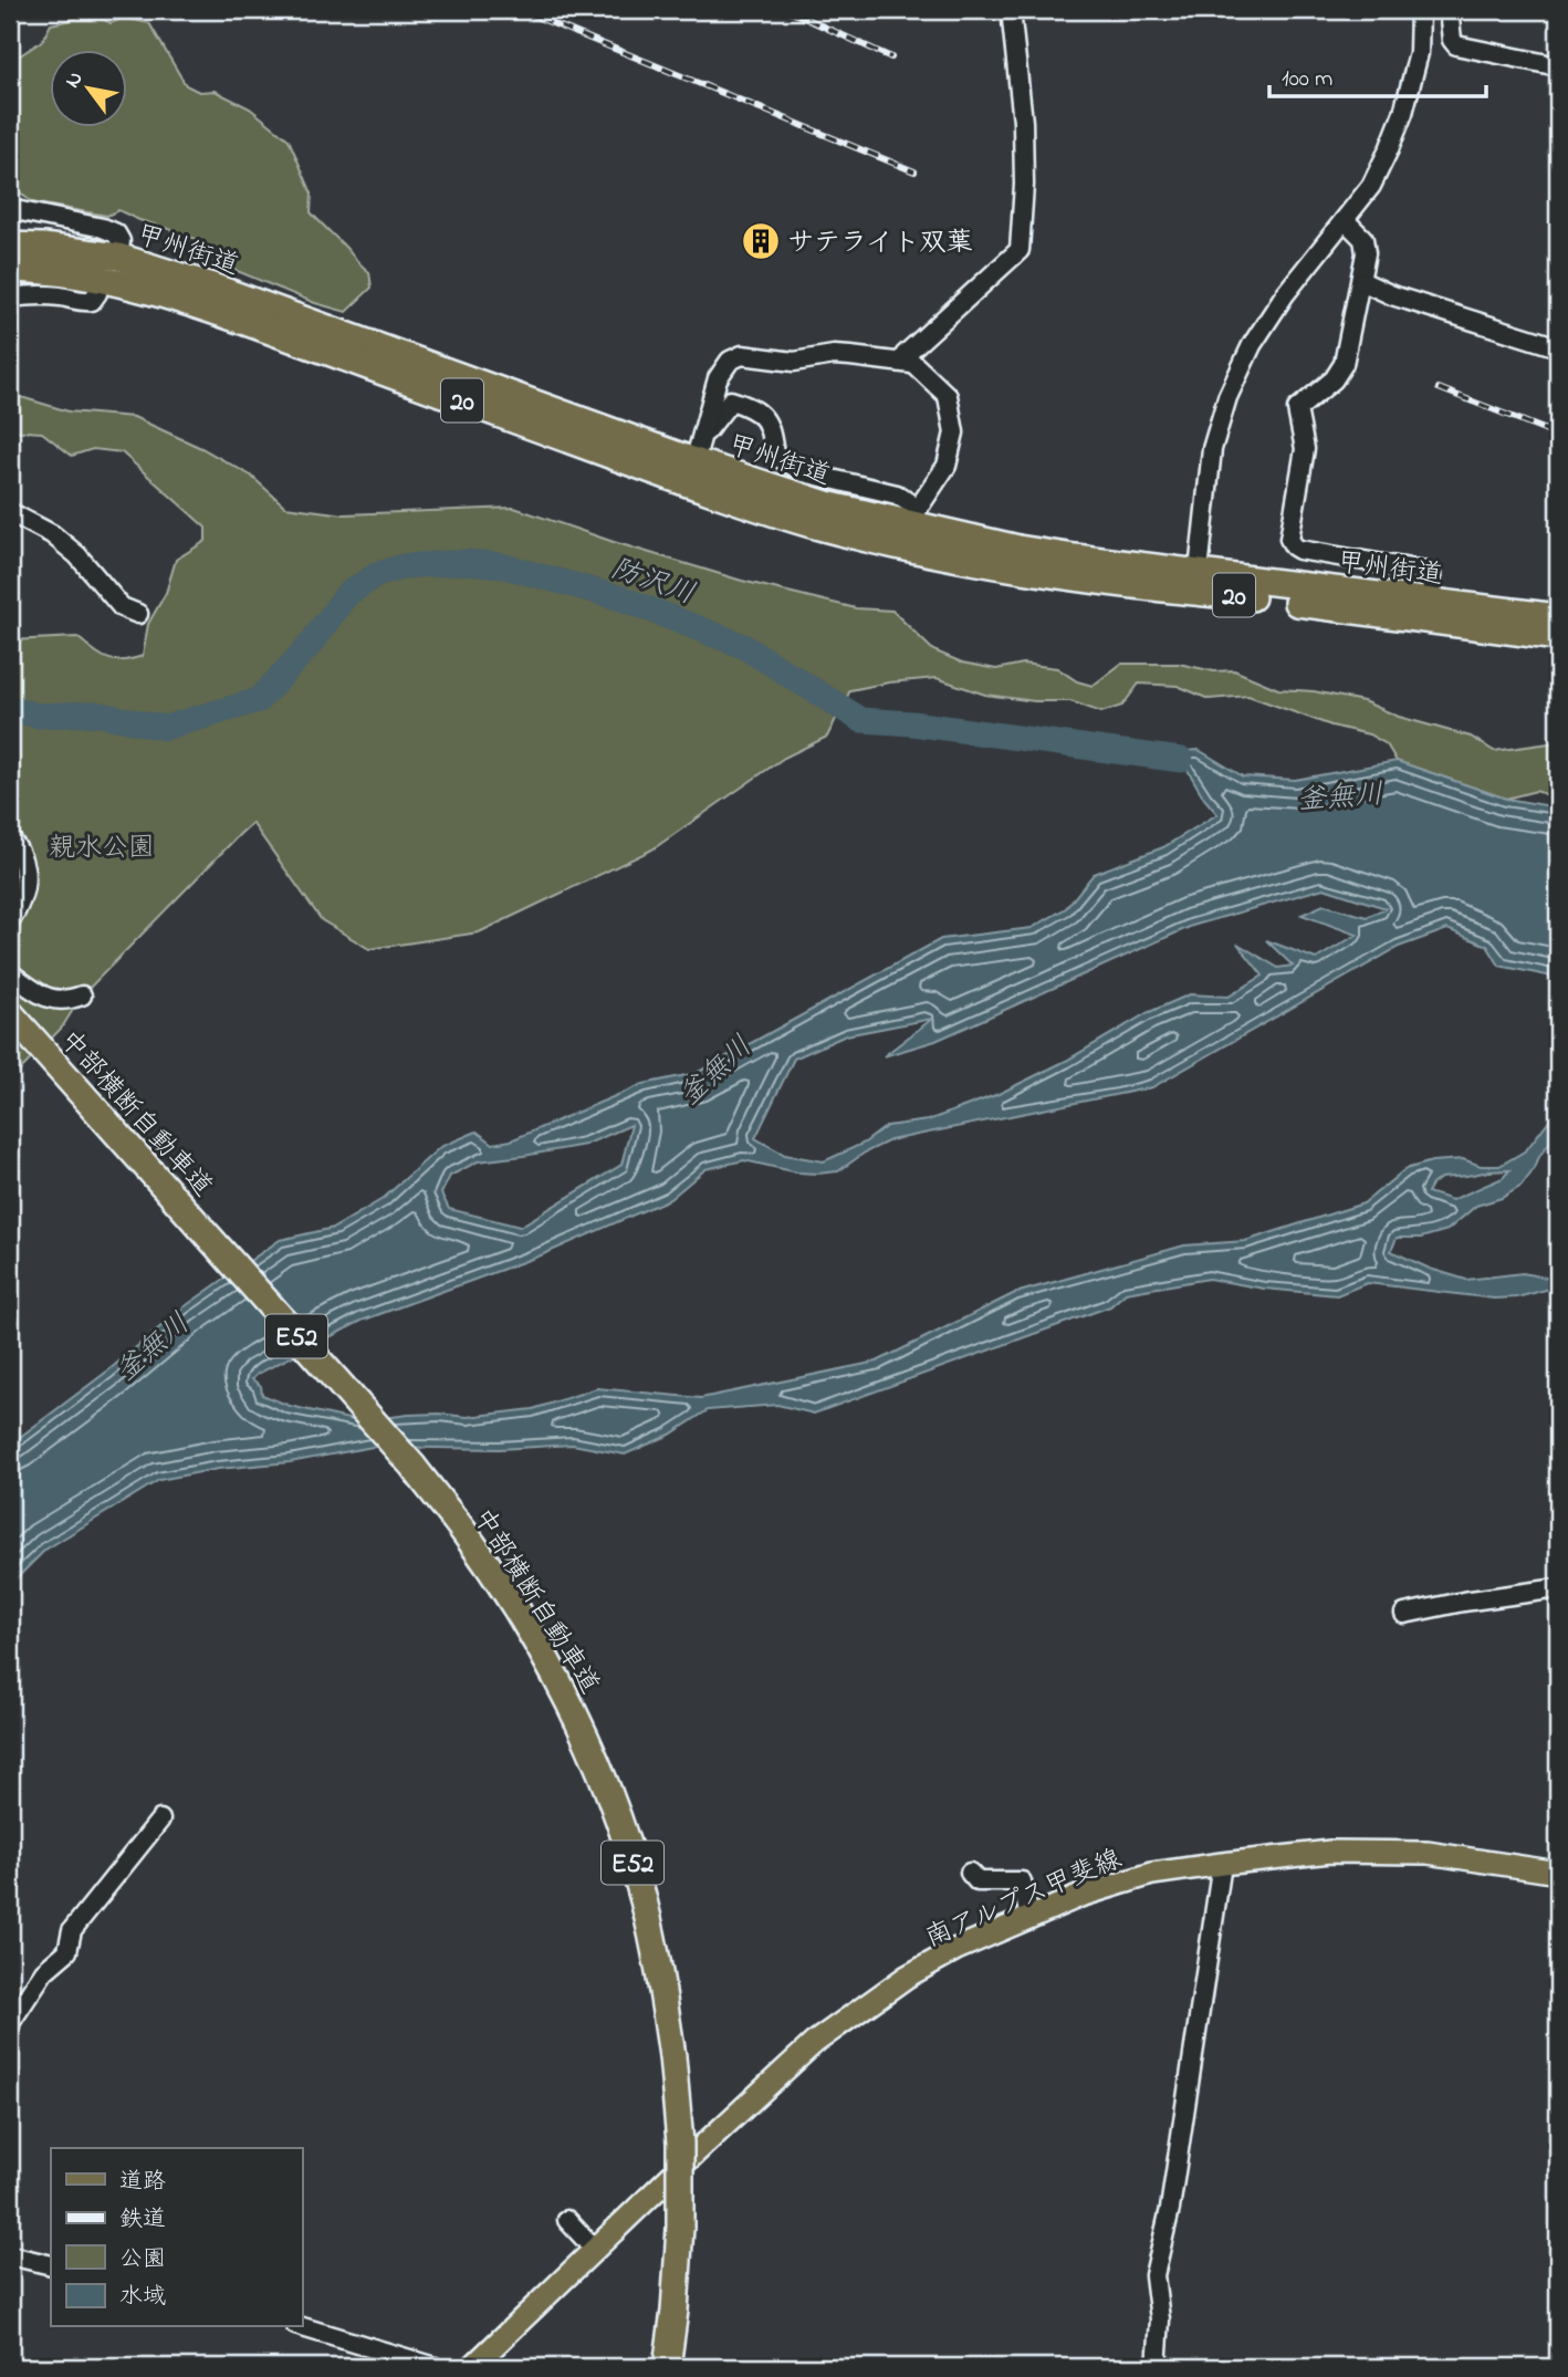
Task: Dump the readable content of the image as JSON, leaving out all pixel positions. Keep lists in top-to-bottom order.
{
  "streets": {
    "highway": [
      "甲州街道",
      "20",
      "中部横断自動車道",
      "E52"
    ],
    "main road": ["南アルプス甲斐線"]
  },
  "water": ["防沢川", "釜無川"],
  "parks": ["親水公園"],
  "places": {
    "building": ["サテライト双葉"]
  },
  "legend": [
    "道路",
    "鉄道",
    "公園",
    "水域"
  ],
  "scale_bar": "100 m",
  "north": "top left"
}
